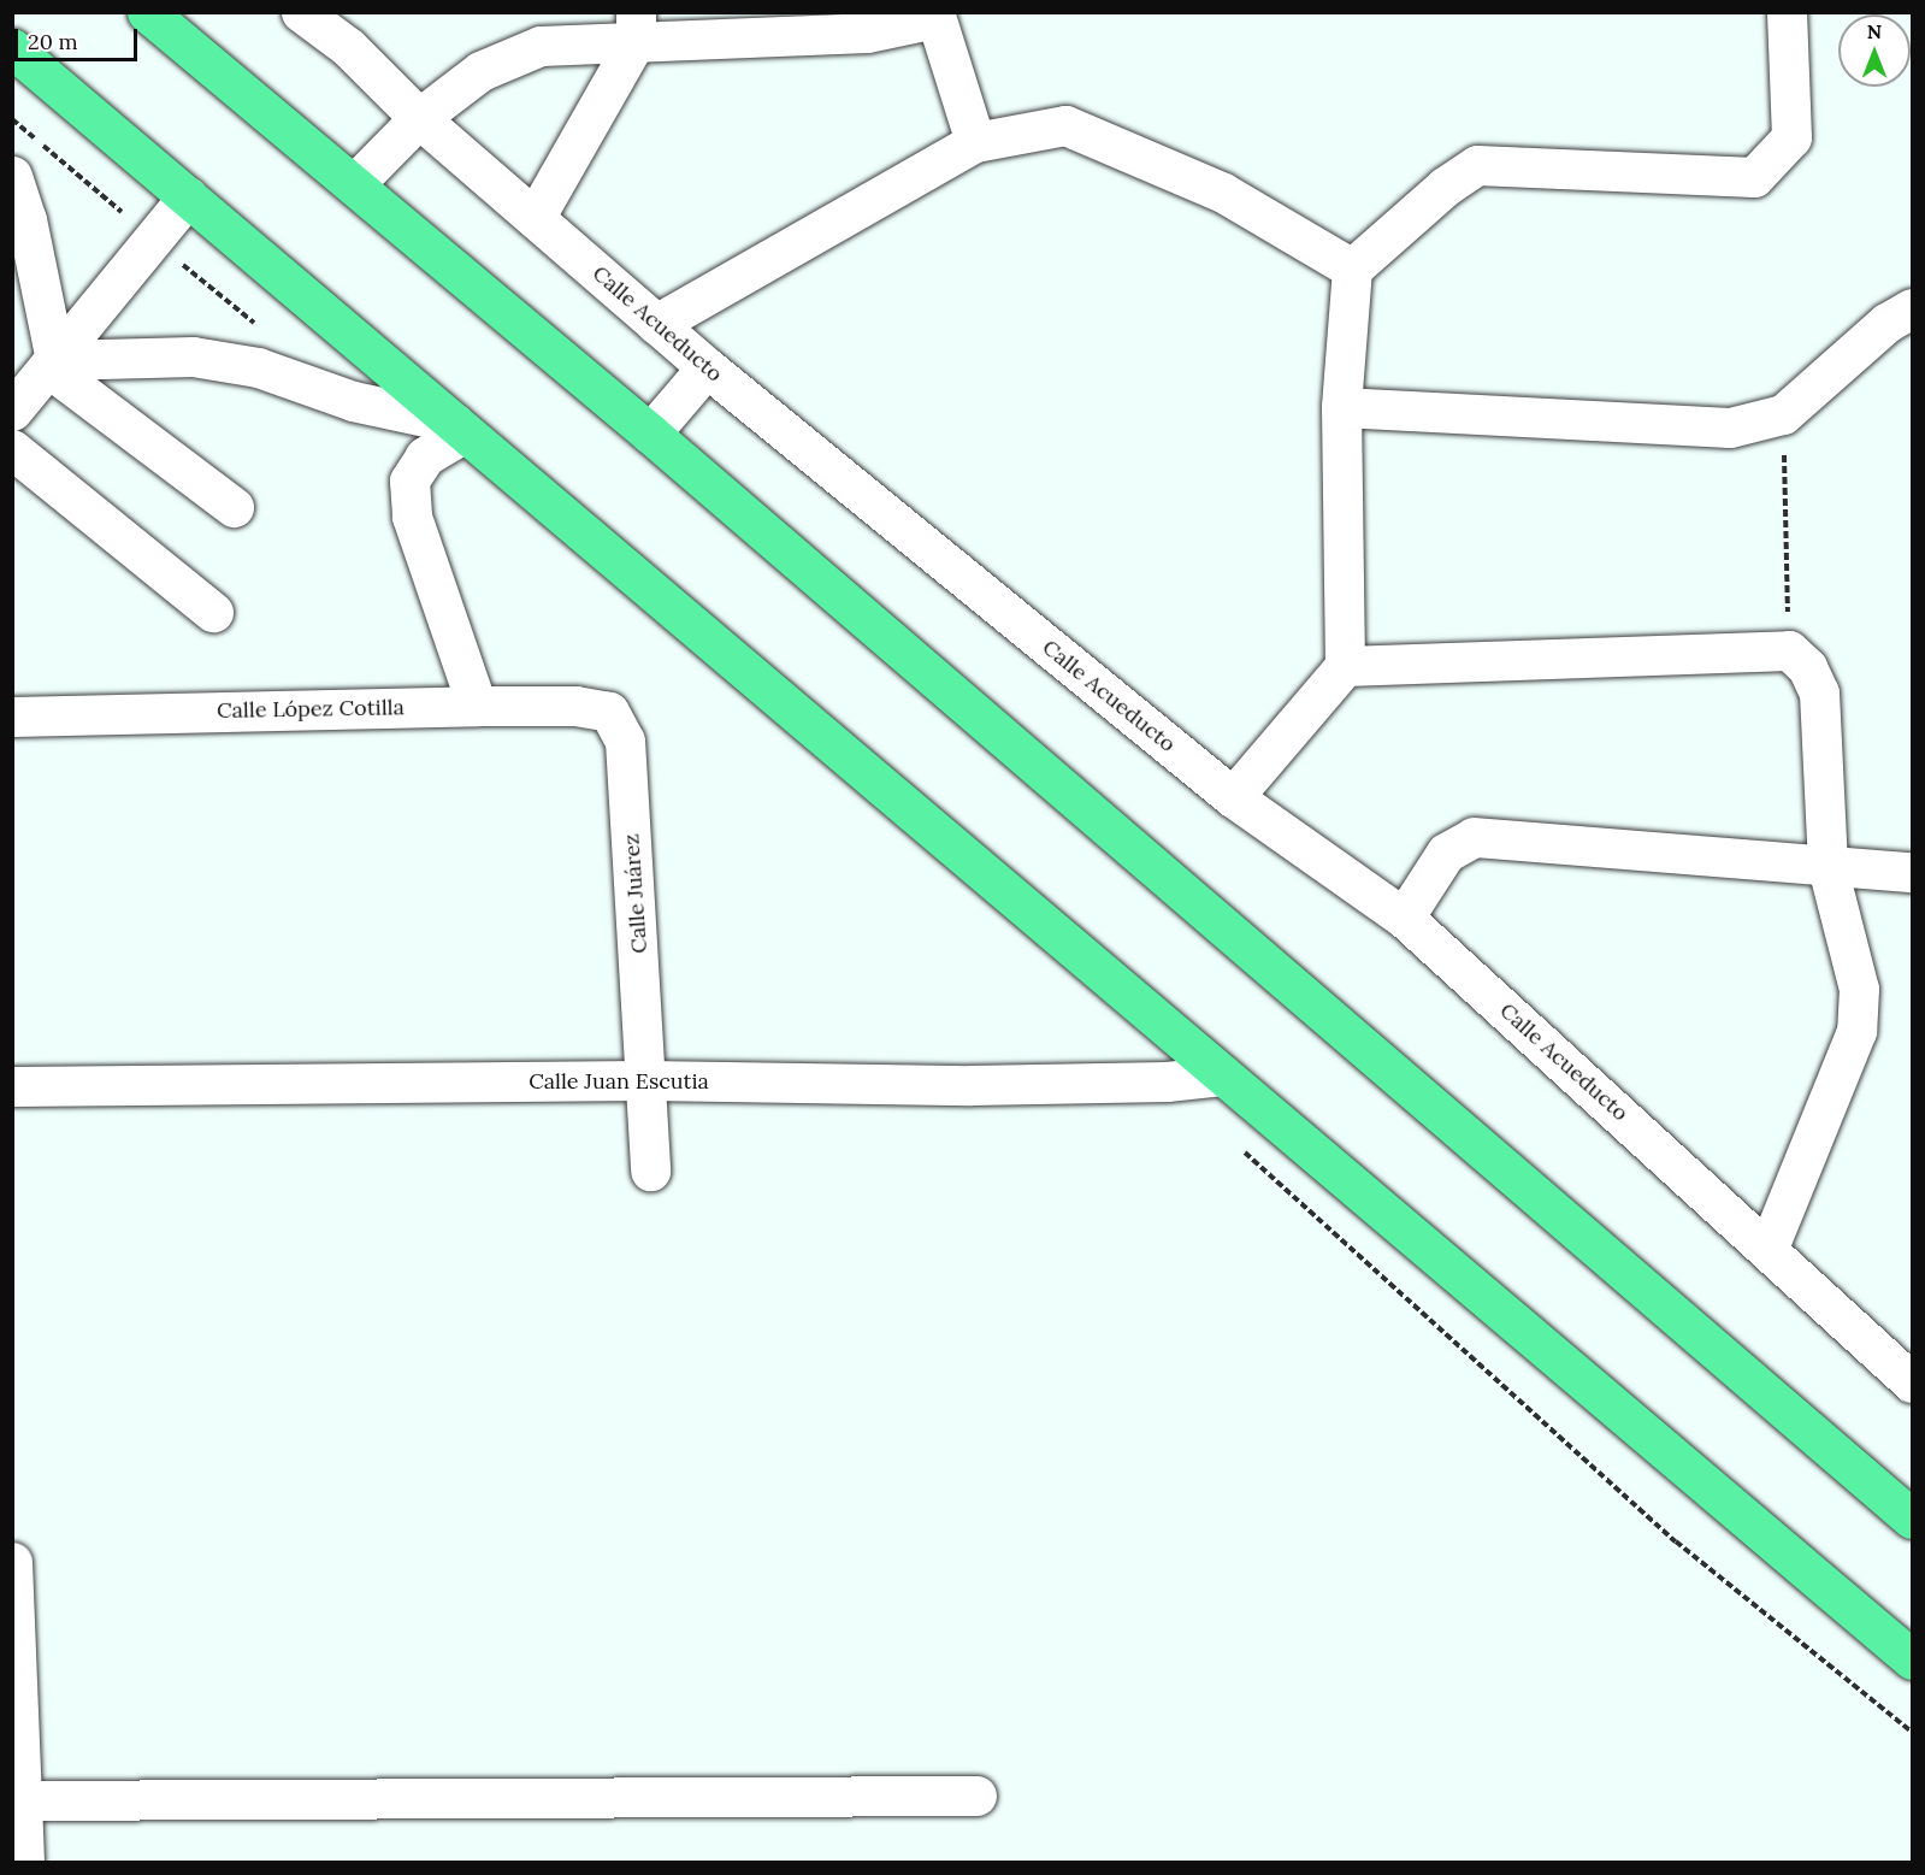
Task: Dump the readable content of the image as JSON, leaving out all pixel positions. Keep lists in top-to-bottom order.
{
  "streets": {
    "street": [
      "Calle Acueducto",
      "Calle López Cotilla",
      "Calle Juárez",
      "Calle Juan Escutia"
    ]
  },
  "crossings": [
    ["Calle López Cotilla", "Calle Juárez"],
    ["Calle Juárez", "Calle Juan Escutia"]
  ],
  "scale_bar": "20 m",
  "north": "top"
}
